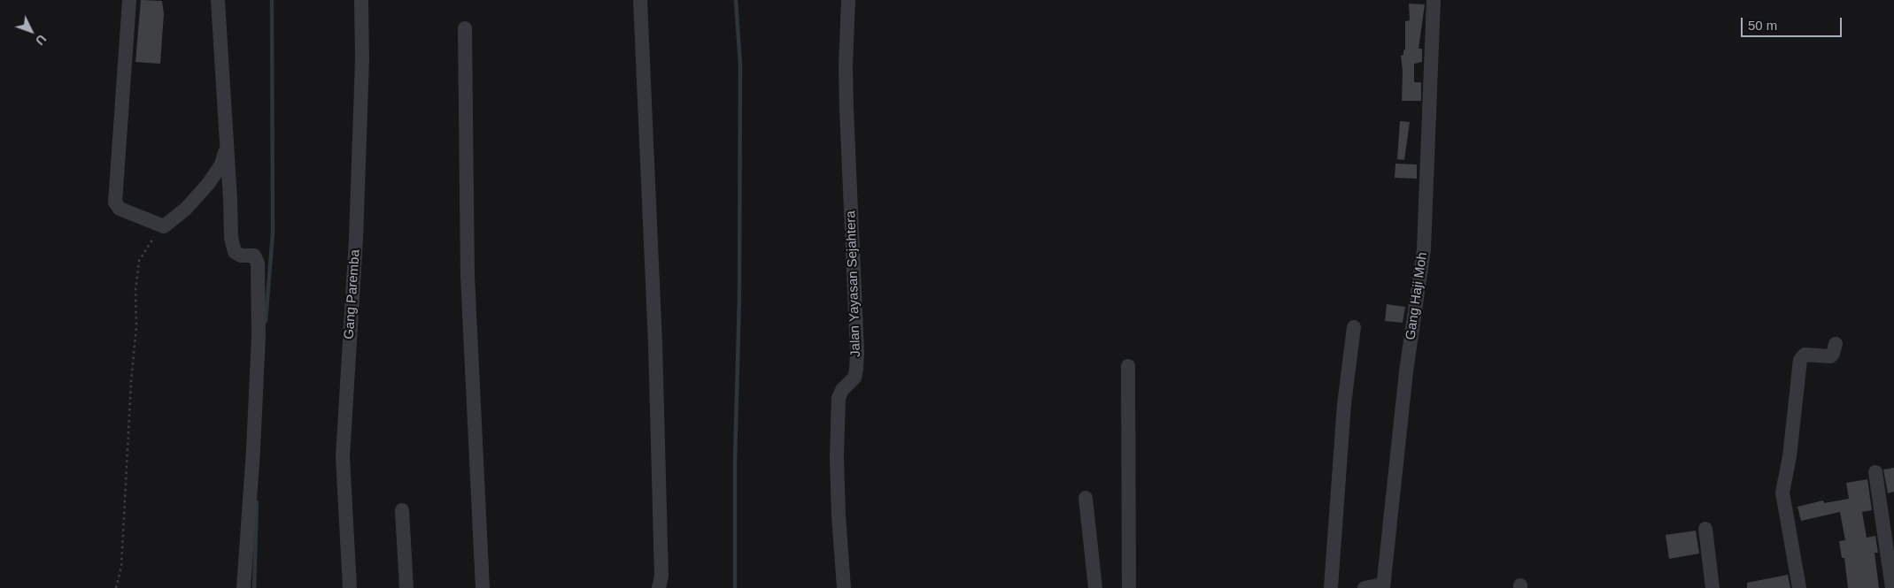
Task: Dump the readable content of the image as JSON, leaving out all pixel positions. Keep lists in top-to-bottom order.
{
  "streets": {
    "street": ["Jalan Yayasan Sejahtera", "Gang Paremba", "Gang Haji Moh"]
  },
  "scale_bar": "50 m",
  "north": "bottom right"
}
